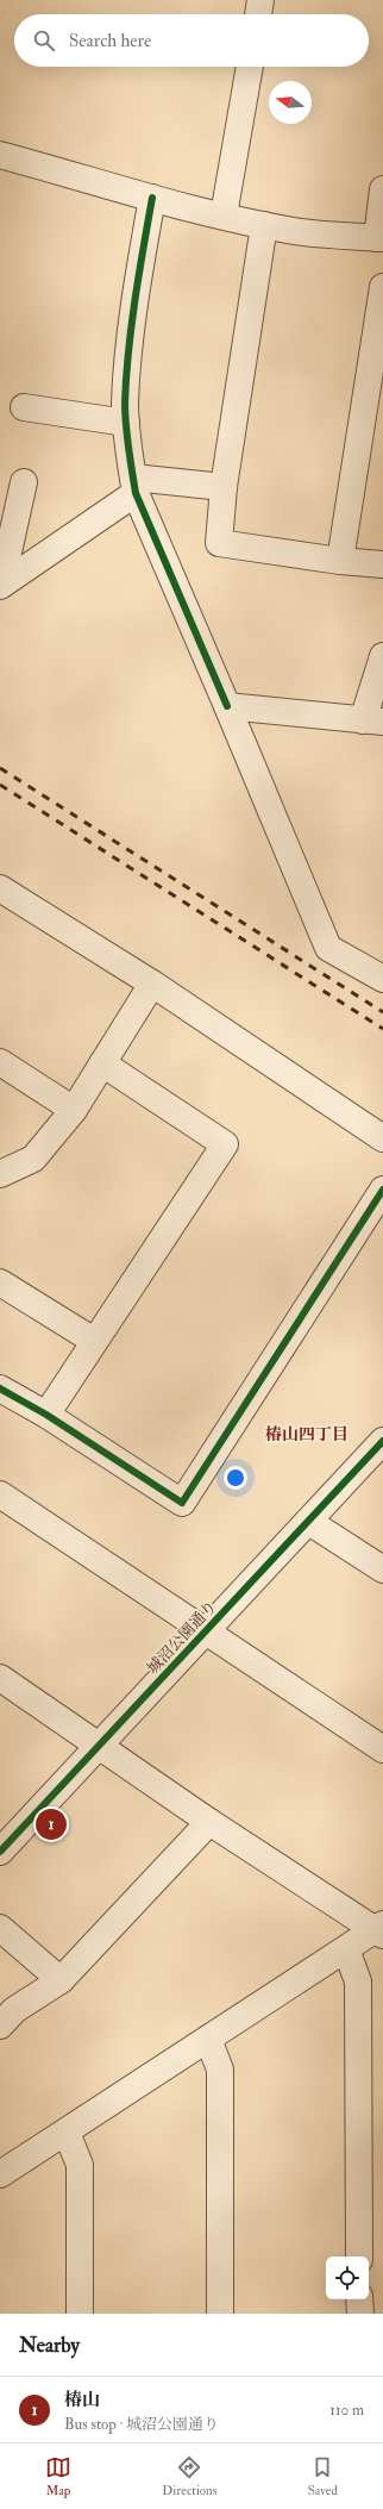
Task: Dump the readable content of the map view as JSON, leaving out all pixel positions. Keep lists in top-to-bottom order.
{
  "streets": {
    "street": ["城沼公園通り"]
  },
  "districts": ["椿山四丁目"],
  "north": "left",
  "page": {
    "search": "Search here",
    "pins": "1",
    "heading": "Nearby",
    "list": [
      {
        "mark": "1",
        "name": "椿山",
        "note": "Bus stop · 城沼公園通り",
        "value": "110 m"
      }
    ],
    "nav": ["Map", "Directions", "Saved"]
  }
}
